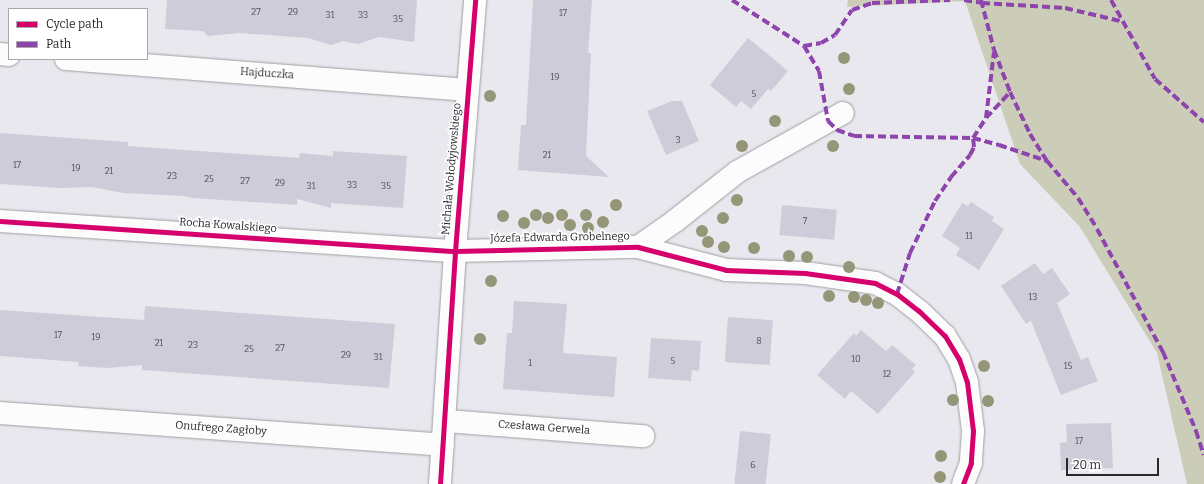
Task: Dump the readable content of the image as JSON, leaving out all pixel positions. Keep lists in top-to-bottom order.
{
  "streets": {
    "street": [
      "Hajduczka",
      "Michała Wołodyjowskiego",
      "Rocha Kowalskiego",
      "Józefa Edwarda Grobelnego",
      "Czesława Gerwela",
      "Onufrego Zagłoby"
    ]
  },
  "crossings": [
    ["Hajduczka", "Michała Wołodyjowskiego"],
    ["Michała Wołodyjowskiego", "Rocha Kowalskiego"],
    ["Michała Wołodyjowskiego", "Józefa Edwarda Grobelnego"],
    ["Michała Wołodyjowskiego", "Czesława Gerwela"],
    ["Michała Wołodyjowskiego", "Onufrego Zagłoby"],
    ["Rocha Kowalskiego", "Józefa Edwarda Grobelnego"]
  ],
  "house_numbers": [
    "27",
    "29",
    "17",
    "31",
    "33",
    "35",
    "19",
    "5",
    "3",
    "21",
    "17",
    "19",
    "21",
    "23",
    "25",
    "27",
    "29",
    "33",
    "31",
    "35",
    "7",
    "11",
    "13",
    "17",
    "19",
    "8",
    "21",
    "23",
    "27",
    "25",
    "29",
    "31",
    "10",
    "5",
    "1",
    "15",
    "12",
    "17",
    "6"
  ],
  "legend": ["Cycle path", "Path"],
  "scale_bar": "20 m"
}
